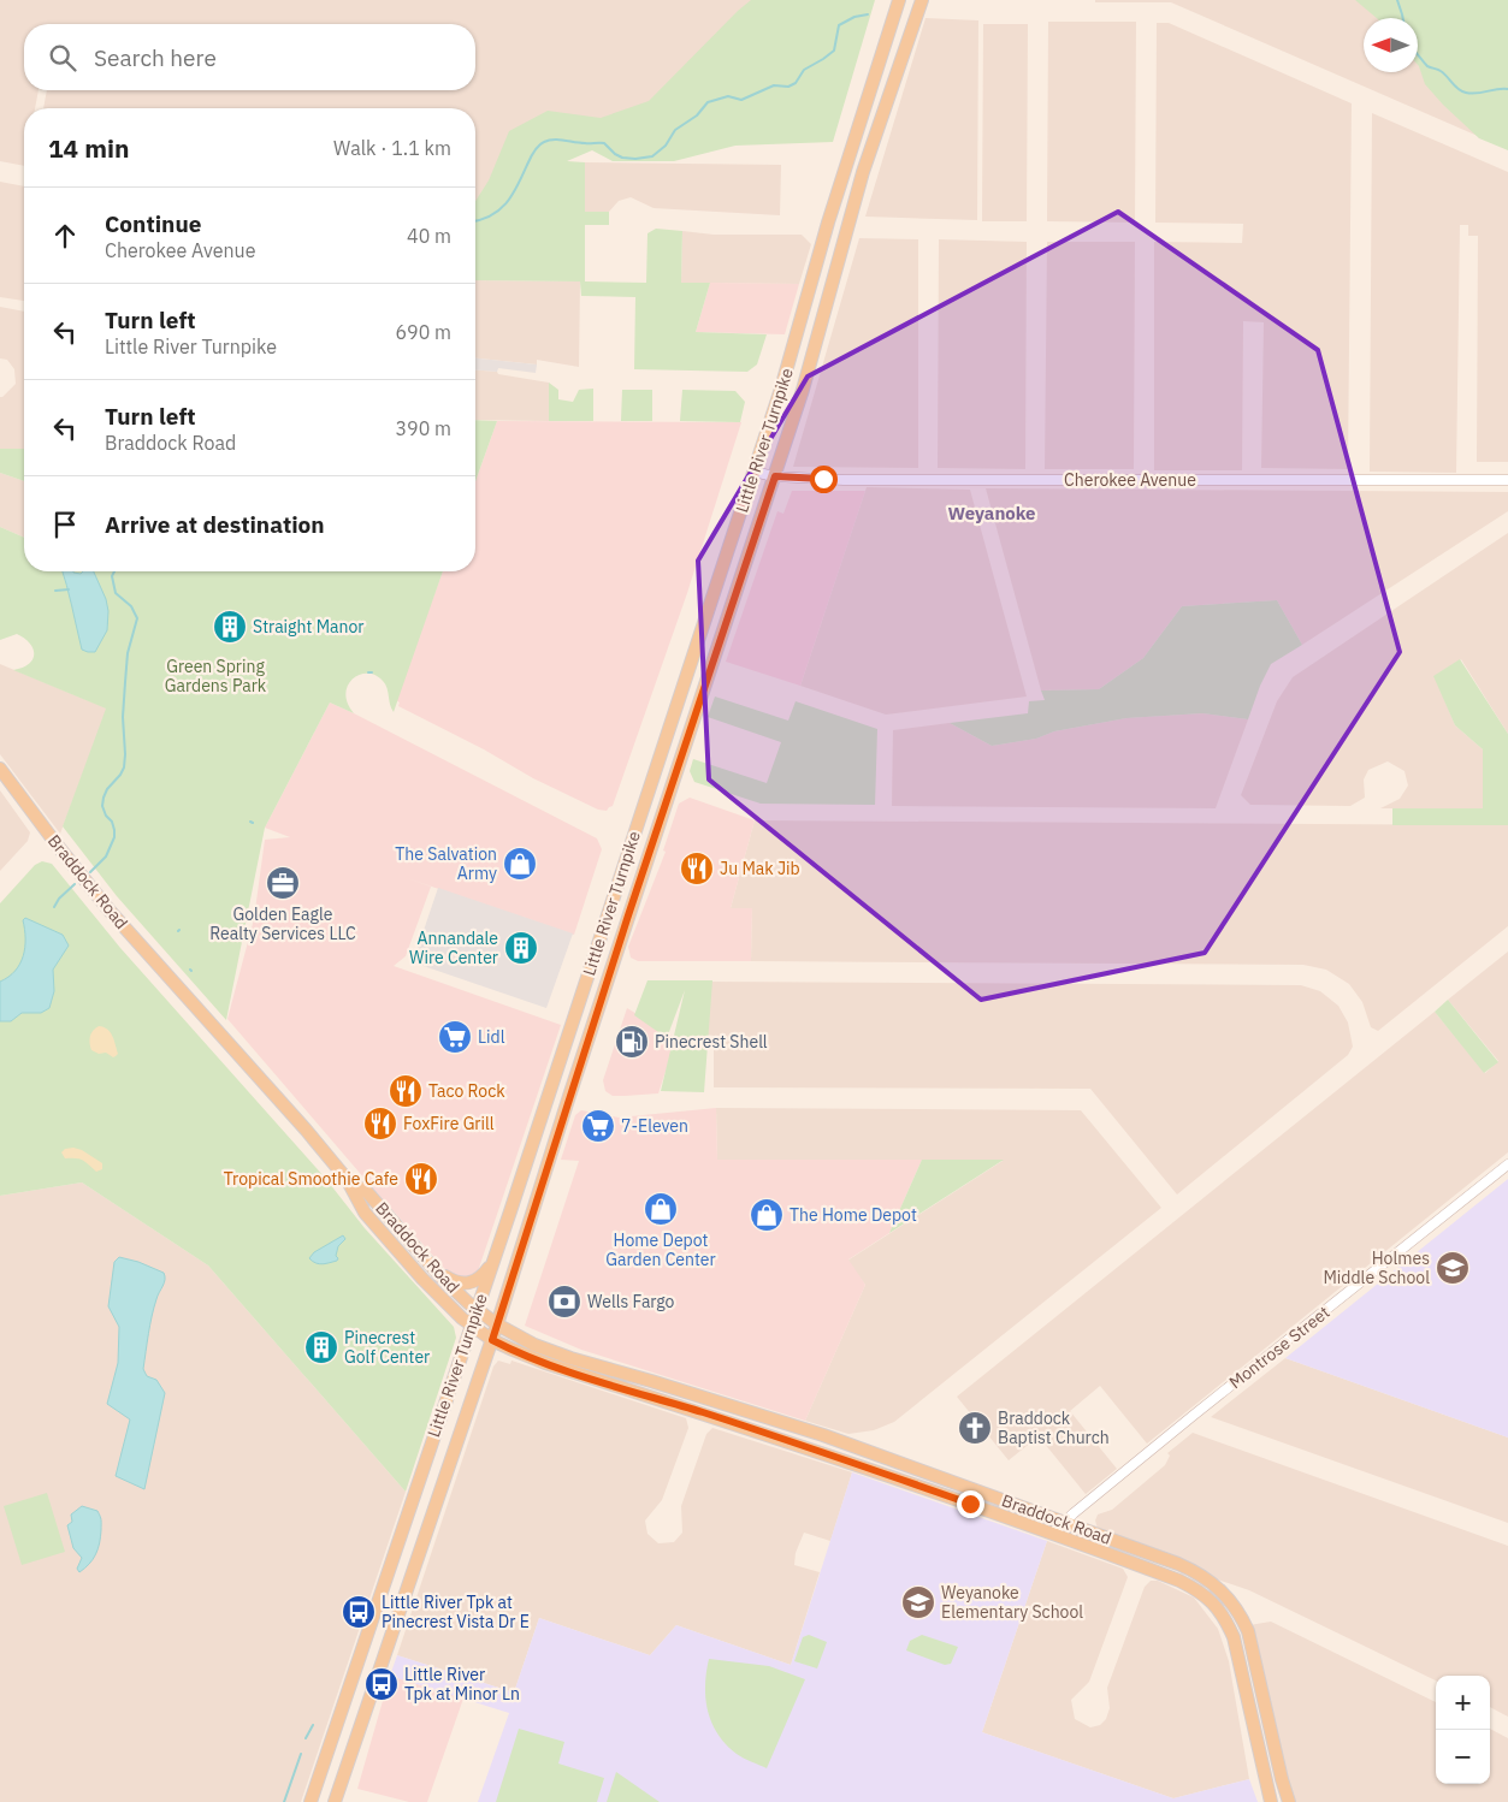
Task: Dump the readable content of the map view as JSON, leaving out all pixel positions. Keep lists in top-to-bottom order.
{
  "streets": {
    "main road": ["Little River Turnpike", "Braddock Road"],
    "street": ["Cherokee Avenue", "Montrose Street"]
  },
  "crossings": [
    ["Little River Turnpike", "Cherokee Avenue"],
    ["Little River Turnpike", "Braddock Road"],
    ["Braddock Road", "Montrose Street"]
  ],
  "districts": ["Weyanoke"],
  "parks": ["Green Spring Gardens Park"],
  "places": {
    "building": ["Straight Manor", "Annandale Wire Center", "Pinecrest Golf Center"],
    "shop": ["The Salvation Army", "Home Depot Garden Center", "The Home Depot"],
    "restaurant": [
      "Ju Mak Jib",
      "Taco Rock",
      "FoxFire Grill",
      "Tropical Smoothie Cafe"
    ],
    "office": ["Golden Eagle Realty Services LLC"],
    "supermarket": ["Lidl", "7-Eleven"],
    "fuel station": ["Pinecrest Shell"],
    "school or university": ["Holmes Middle School", "Weyanoke Elementary School"],
    "bank": ["Wells Fargo"],
    "church": ["Braddock Baptist Church"],
    "bus stop": ["Little River Tpk at Pinecrest Vista Dr E", "Little River Tpk at Minor Ln"]
  },
  "north": "left",
  "page": {
    "search": "Search here",
    "heading": ["14 min", "Walk · 1.1 km"],
    "list": [
      ["Continue", "Cherokee Avenue", "40 m"],
      ["Turn left", "Little River Turnpike", "690 m"],
      ["Turn left", "Braddock Road", "390 m"],
      "Arrive at destination"
    ],
    "map_buttons": ["+", "−"]
  }
}
